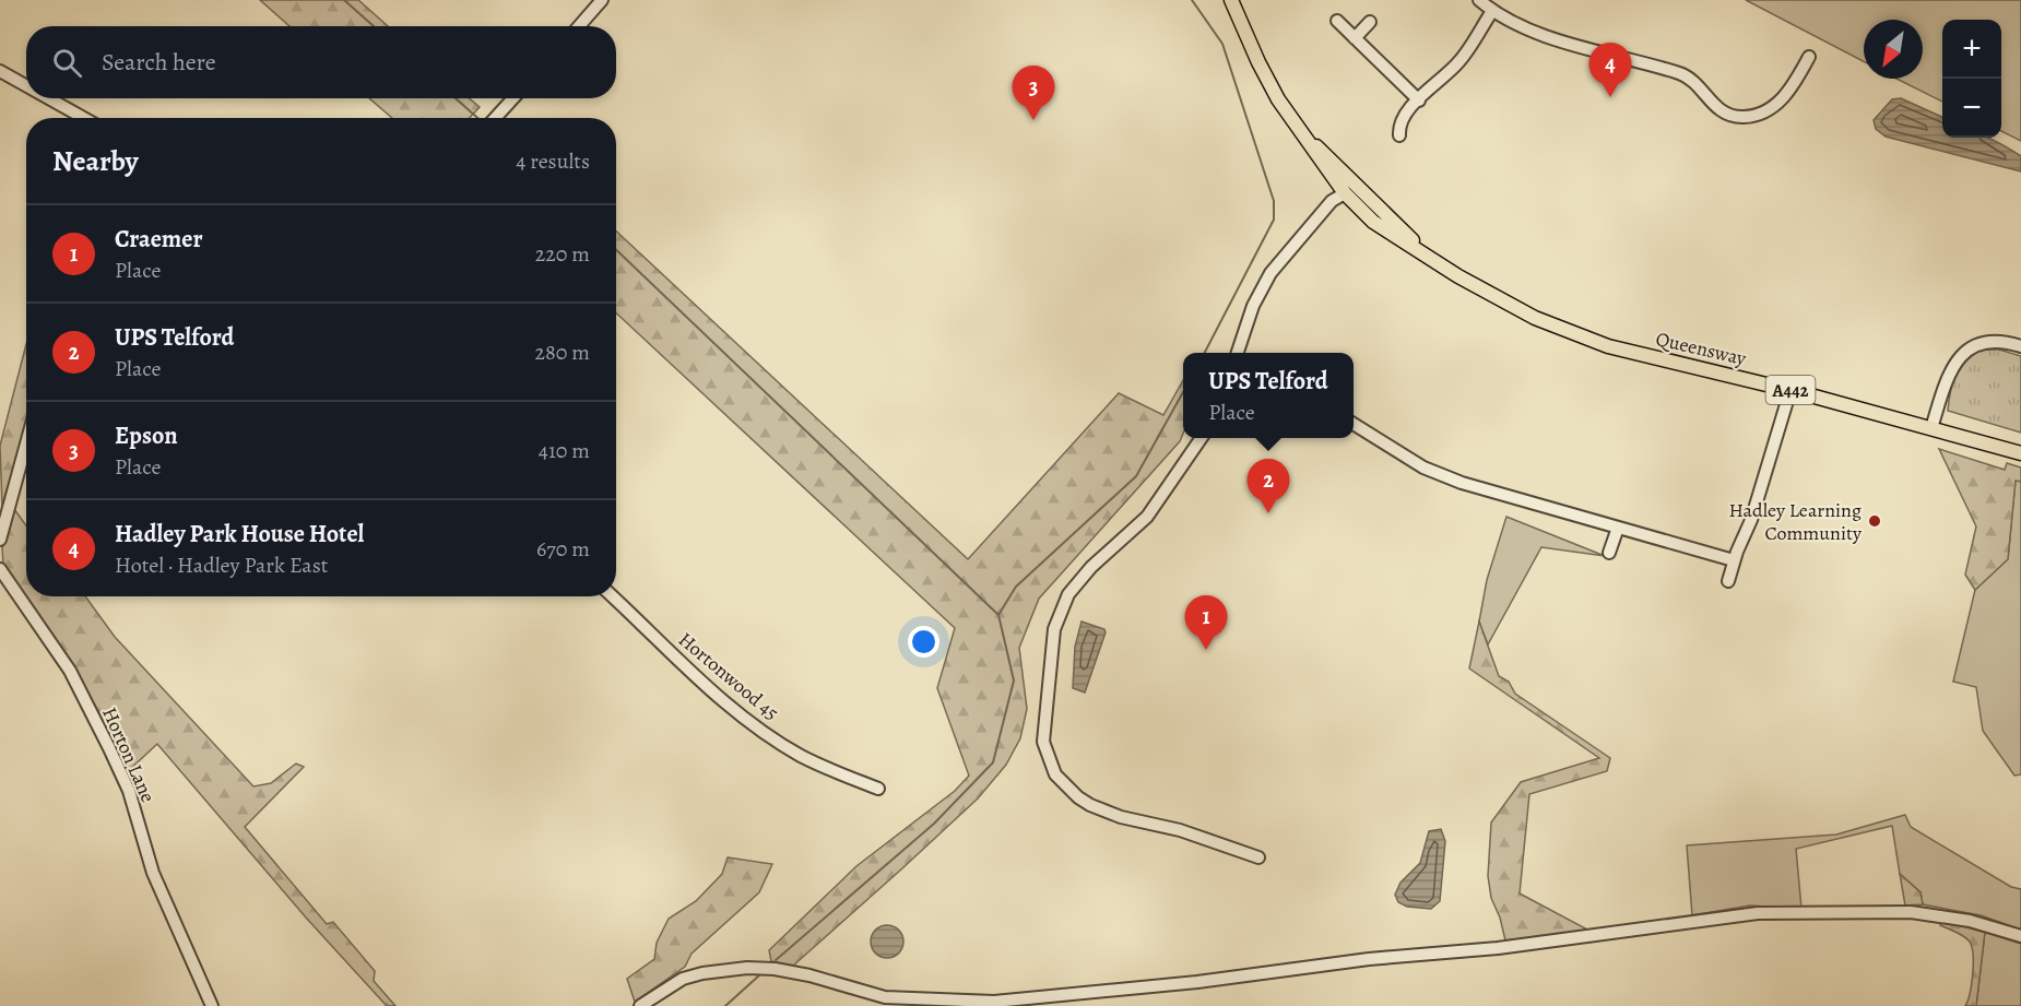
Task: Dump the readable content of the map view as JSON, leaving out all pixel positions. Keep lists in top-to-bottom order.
{
  "streets": {
    "main road": ["Queensway", "A442"],
    "street": ["Hortonwood 45", "Horton Lane"]
  },
  "places": ["Hadley Learning Community"],
  "north": "bottom left",
  "page": {
    "map_buttons": ["+", "−"],
    "search": "Search here",
    "pins": [
      "4",
      "3",
      "2",
      "1"
    ],
    "heading": ["Nearby", "4 results"],
    "list": [
      {
        "mark": "1",
        "name": "Craemer",
        "note": "Place",
        "value": "220 m"
      },
      {
        "mark": "2",
        "name": "UPS Telford",
        "note": "Place",
        "value": "280 m"
      },
      {
        "mark": "3",
        "name": "Epson",
        "note": "Place",
        "value": "410 m"
      },
      {
        "mark": "4",
        "name": "Hadley Park House Hotel",
        "note": "Hotel · Hadley Park East",
        "value": "670 m"
      }
    ],
    "popup": ["UPS Telford", "Place"]
  }
}
